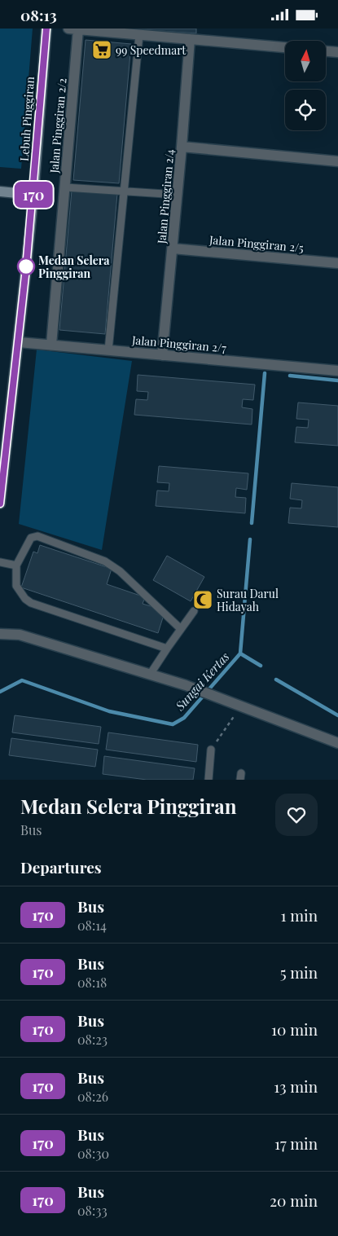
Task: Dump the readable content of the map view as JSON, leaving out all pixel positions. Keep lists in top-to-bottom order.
{
  "streets": {
    "street": [
      "Lebuh Pinggiran",
      "Jalan Pinggiran 2/2",
      "Jalan Pinggiran 2/4",
      "Jalan Pinggiran 2/5",
      "Jalan Pinggiran 2/7"
    ]
  },
  "crossings": [
    ["Lebuh Pinggiran", "Jalan Pinggiran 2/7"],
    ["Jalan Pinggiran 2/2", "Jalan Pinggiran 2/7"],
    ["Jalan Pinggiran 2/4", "Jalan Pinggiran 2/5"],
    ["Jalan Pinggiran 2/4", "Jalan Pinggiran 2/7"]
  ],
  "water": ["Sungai Kertas"],
  "places": {
    "supermarket": ["99 Speedmart"],
    "other": ["Medan Selera Pinggiran"],
    "mosque": ["Surau Darul Hidayah"]
  },
  "lines": ["bus line 170"],
  "north": "top",
  "page": {
    "status": "08:13",
    "on_map": "170",
    "heading": [
      ["Medan Selera Pinggiran", "Bus"],
      "Departures"
    ],
    "list": [
      {
        "mark": "170",
        "name": "Bus",
        "note": "08:14",
        "value": "1 min"
      },
      {
        "mark": "170",
        "name": "Bus",
        "note": "08:18",
        "value": "5 min"
      },
      {
        "mark": "170",
        "name": "Bus",
        "note": "08:23",
        "value": "10 min"
      },
      {
        "mark": "170",
        "name": "Bus",
        "note": "08:26",
        "value": "13 min"
      },
      {
        "mark": "170",
        "name": "Bus",
        "note": "08:30",
        "value": "17 min"
      },
      {
        "mark": "170",
        "name": "Bus",
        "note": "08:33",
        "value": "20 min"
      }
    ]
  }
}
